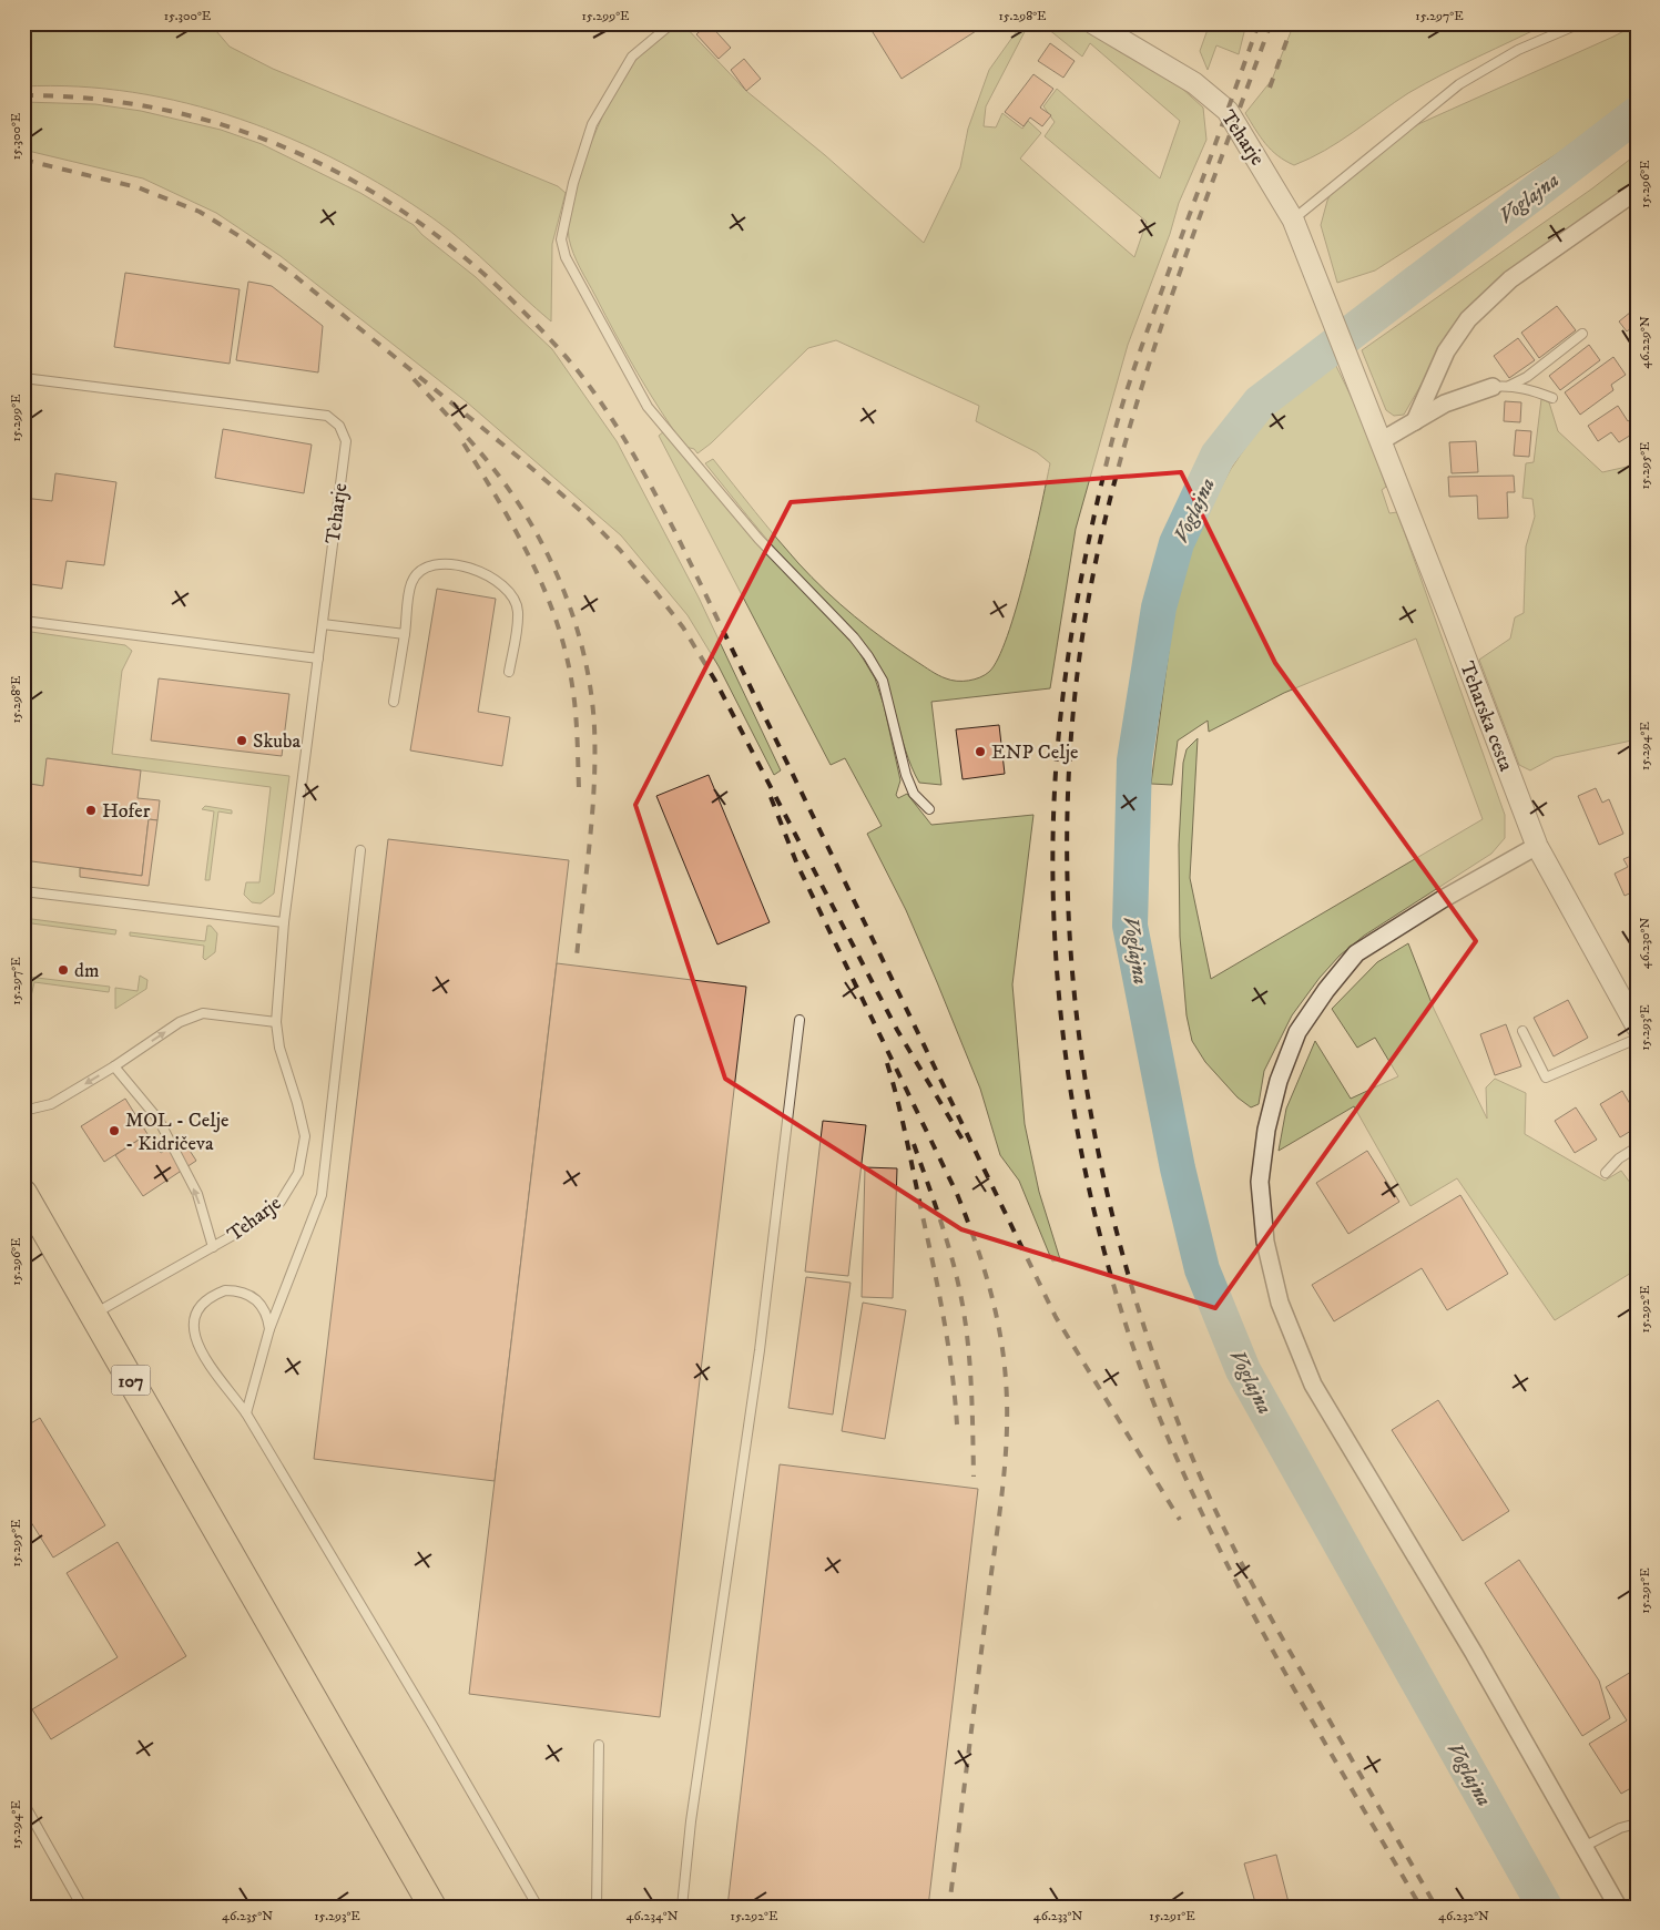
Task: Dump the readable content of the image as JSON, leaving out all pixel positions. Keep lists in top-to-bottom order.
{
  "streets": {
    "main road": ["107"],
    "street": ["Teharje", "Teharska cesta"]
  },
  "crossings": [
    ["Teharje", "Teharska cesta"],
    ["Teharje", "107"]
  ],
  "water": ["Voglajna"],
  "places": [
    "Skuba",
    "ENP Celje",
    "Hofer",
    "dm",
    "MOL - Celje - Kidričeva"
  ],
  "coordinates": [
    "15.300°E",
    "15.299°E",
    "15.298°E",
    "15.297°E",
    "15.296°E",
    "46.229°N",
    "15.295°E",
    "15.294°E",
    "46.230°N",
    "15.293°E",
    "15.292°E",
    "15.291°E",
    "46.235°N",
    "46.234°N",
    "46.233°N",
    "46.232°N"
  ]
}
